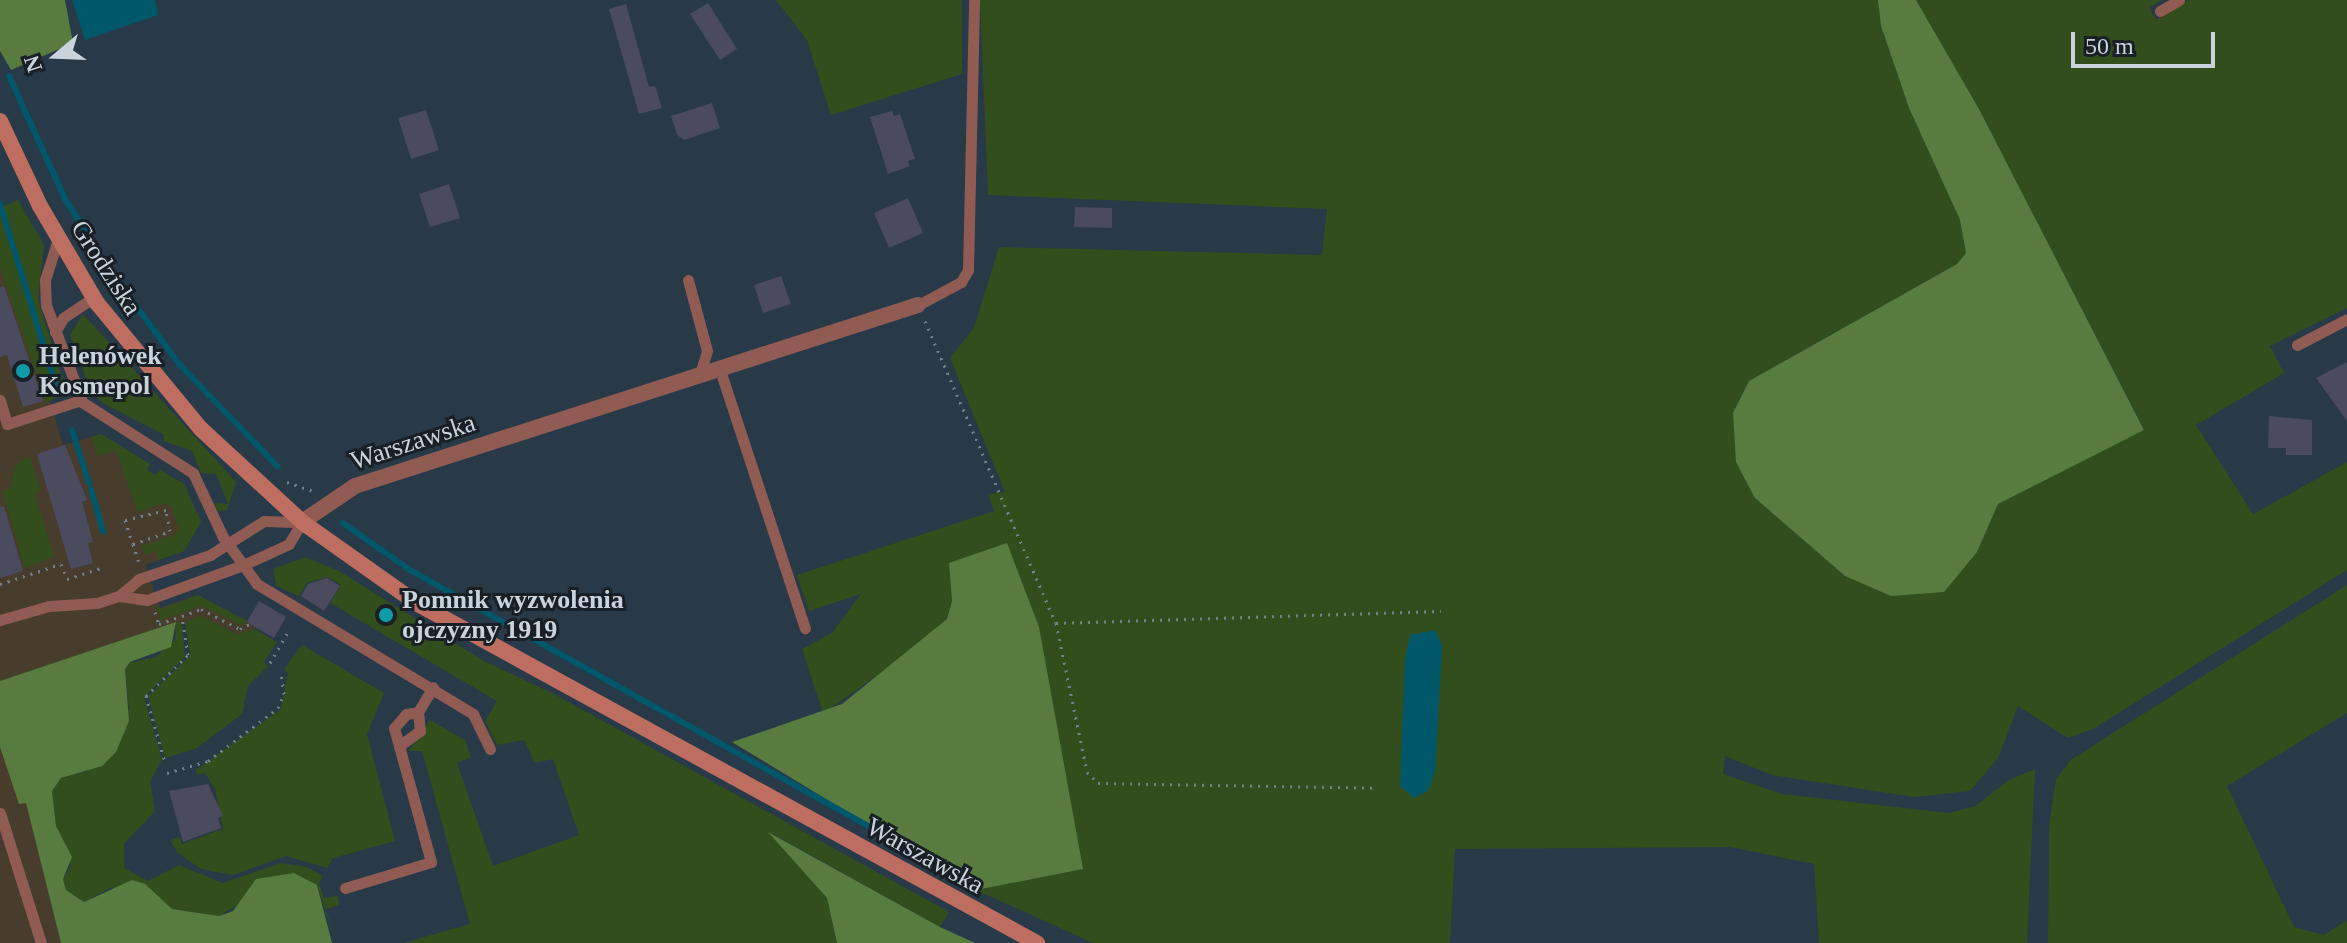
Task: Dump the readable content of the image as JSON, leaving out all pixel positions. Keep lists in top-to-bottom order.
{
  "streets": {
    "main road": ["Grodziska", "Warszawska"]
  },
  "crossings": [
    ["Grodziska", "Warszawska"]
  ],
  "places": ["Helenówek Kosmepol", "Pomnik wyzwolenia ojczyzny 1919"],
  "scale_bar": "50 m",
  "north": "left"
}
